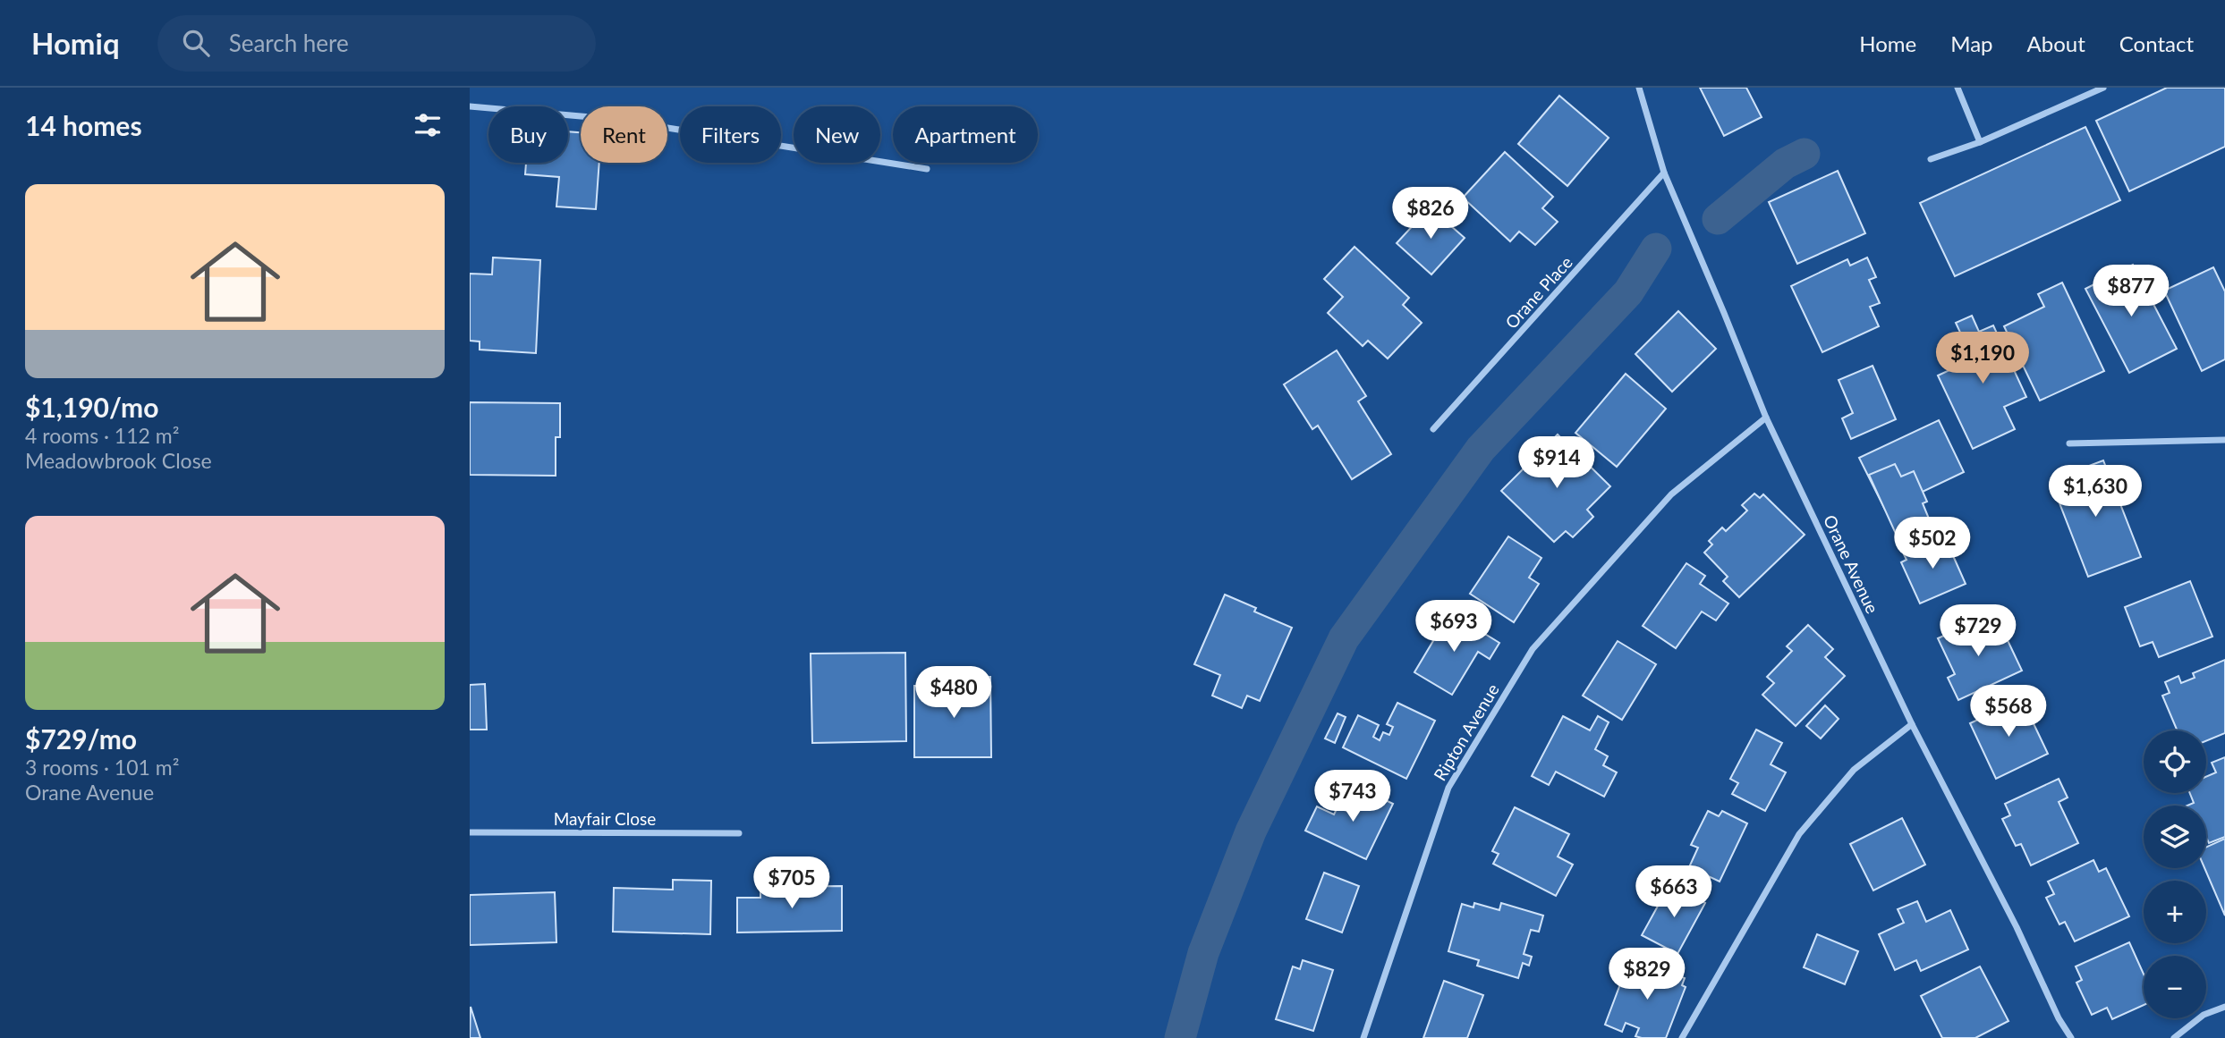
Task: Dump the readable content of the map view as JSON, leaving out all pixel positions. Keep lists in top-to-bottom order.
{
  "streets": {
    "street": [
      "Orane Place",
      "Orane Avenue",
      "Ripton Avenue",
      "Mayfair Close"
    ]
  },
  "crossings": [
    ["Orane Place", "Orane Avenue"],
    ["Orane Avenue", "Ripton Avenue"]
  ],
  "page": {
    "header": "Homiq",
    "search": "Search here",
    "nav": [
      "Home",
      "Map",
      "About",
      "Contact"
    ],
    "heading": "14 homes",
    "chip": [
      "Buy",
      "Rent",
      "Filters",
      "New",
      "Apartment"
    ],
    "list": [
      {
        "name": "$1,190/mo",
        "note": "4 rooms · 112 m² · Meadowbrook Close"
      },
      {
        "name": "$729/mo",
        "note": "3 rooms · 101 m² · Orane Avenue"
      }
    ],
    "price": [
      "$826",
      "$877",
      "$1,190",
      "$914",
      "$1,630",
      "$502",
      "$693",
      "$729",
      "$480",
      "$568",
      "$743",
      "$705",
      "$663",
      "$829"
    ],
    "map_buttons": ["+", "−"]
  }
}
